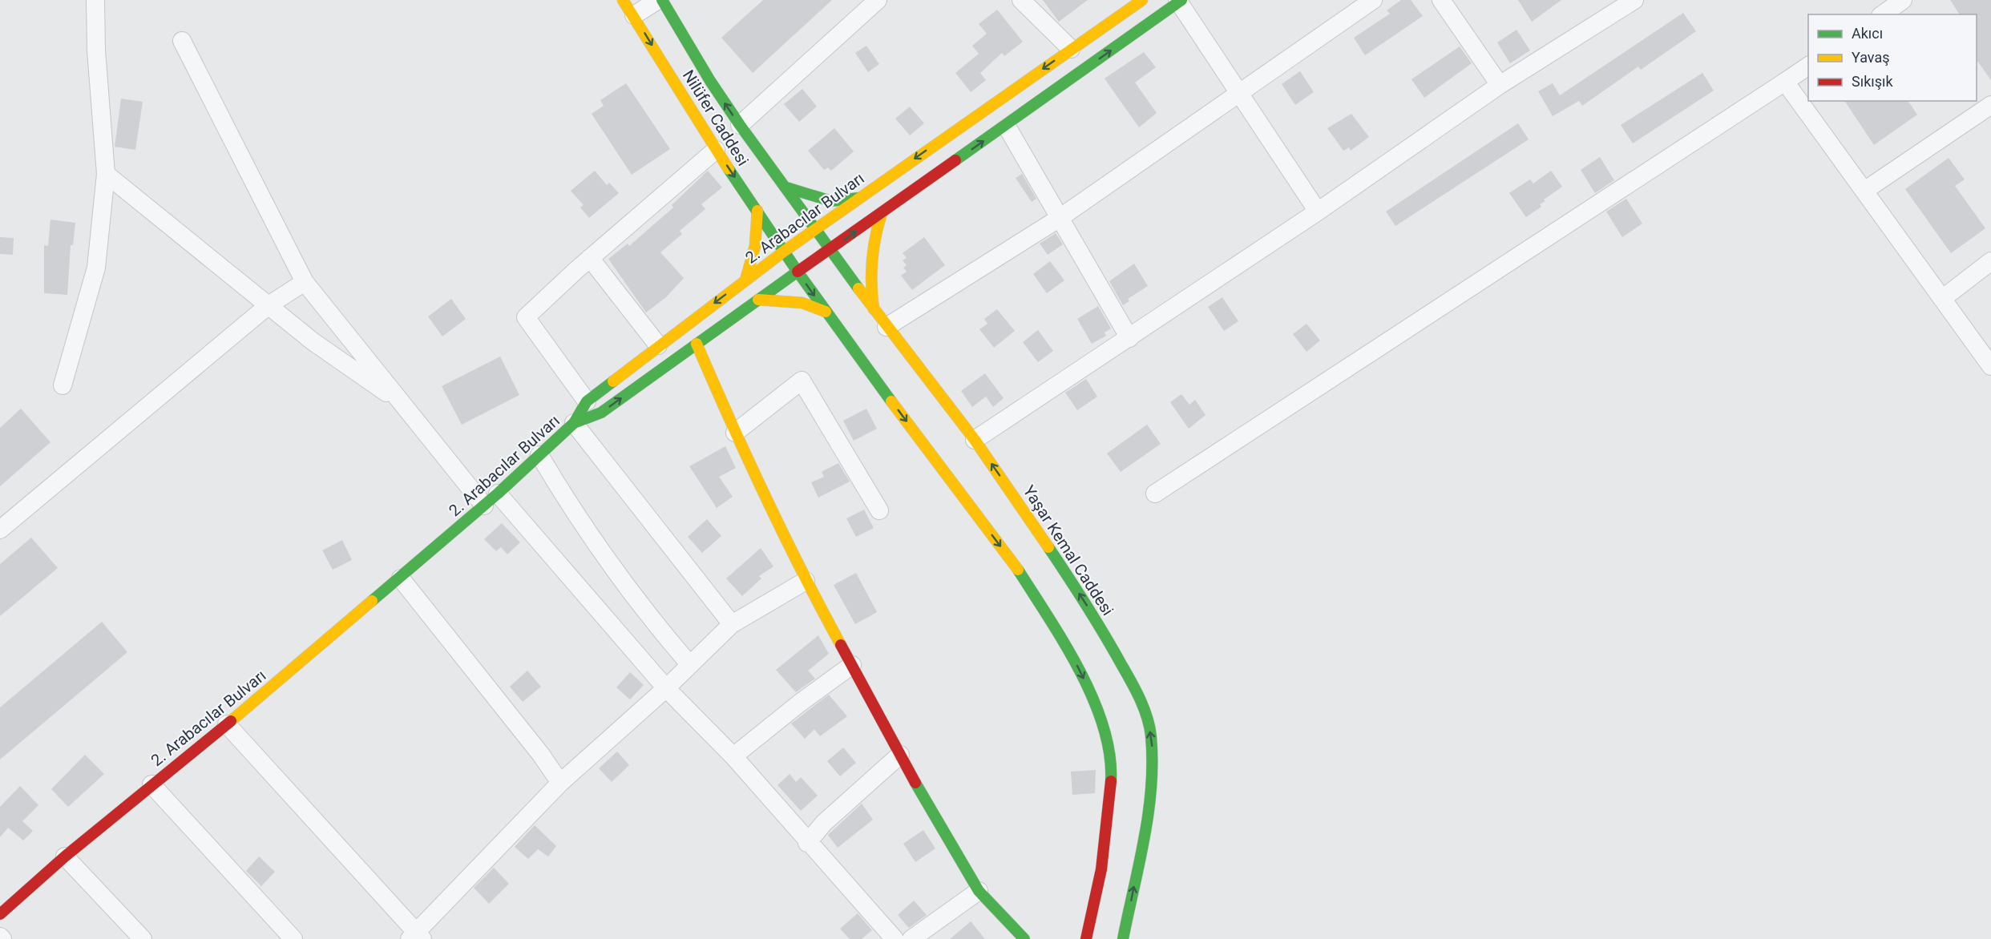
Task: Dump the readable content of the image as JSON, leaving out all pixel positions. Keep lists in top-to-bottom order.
{
  "streets": {
    "main road": ["Nilüfer Caddesi", "2. Arabacılar Bulvarı", "Yaşar Kemal Caddesi"]
  },
  "crossings": [
    ["Nilüfer Caddesi", "2. Arabacılar Bulvarı"],
    ["2. Arabacılar Bulvarı", "Yaşar Kemal Caddesi"]
  ],
  "one_way": ["Nilüfer Caddesi"],
  "legend": ["Akıcı", "Yavaş", "Sıkışık"]
}
